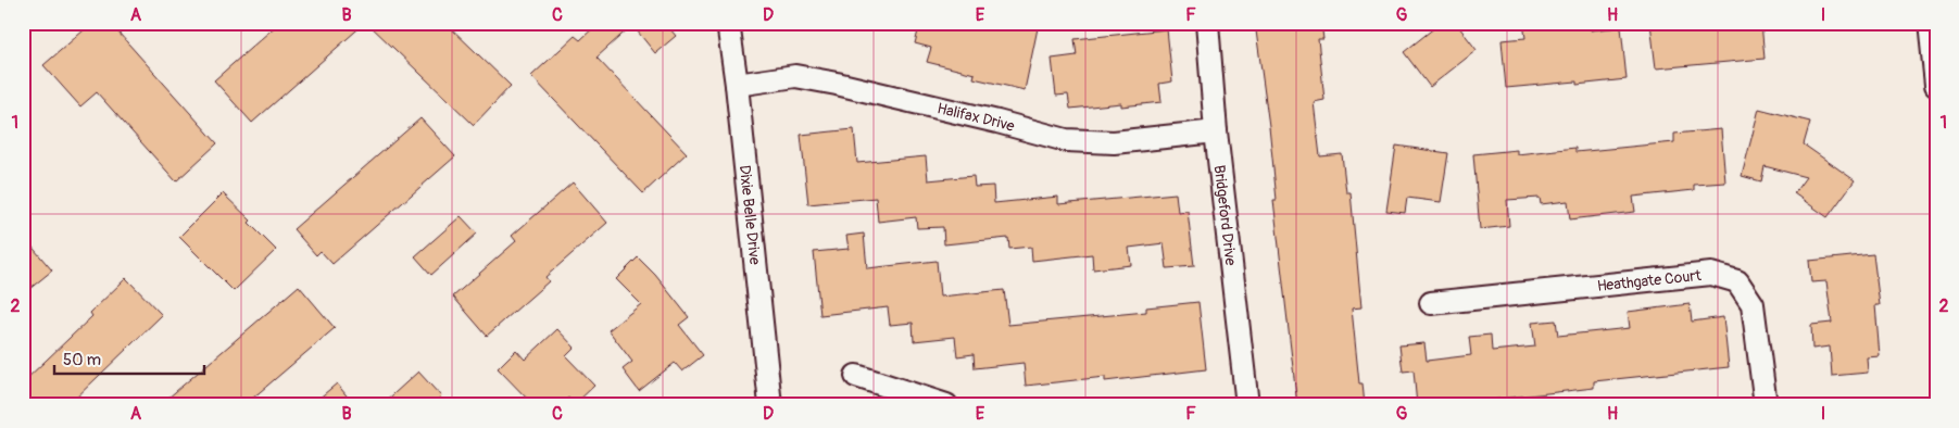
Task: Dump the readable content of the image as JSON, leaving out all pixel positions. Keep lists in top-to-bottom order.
{
  "streets": {
    "street": [
      "Halifax Drive",
      "Dixie Belle Drive",
      "Bridgeford Drive",
      "Heathgate Court"
    ]
  },
  "crossings": [
    ["Halifax Drive", "Dixie Belle Drive"],
    ["Halifax Drive", "Bridgeford Drive"]
  ],
  "scale_bar": "50 m",
  "grid": {
    "columns": [
      "A",
      "B",
      "C",
      "D",
      "E",
      "F",
      "G",
      "H",
      "I"
    ],
    "rows": ["1", "2"]
  }
}
